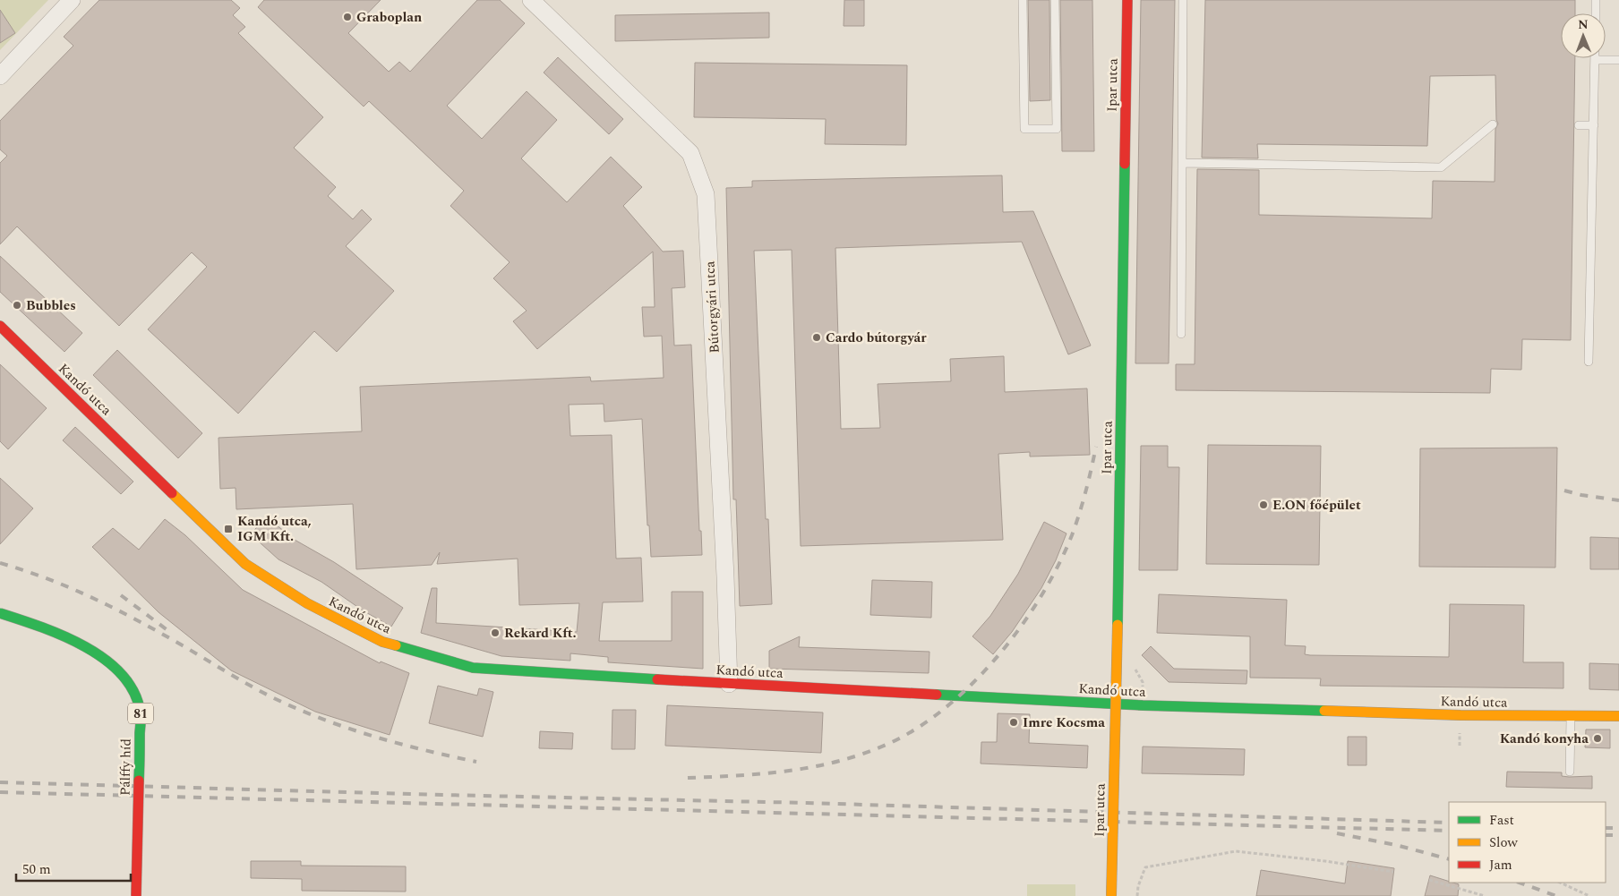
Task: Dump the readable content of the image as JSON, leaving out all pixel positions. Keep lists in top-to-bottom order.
{
  "streets": {
    "street": [
      "Ipar utca",
      "Bútorgyári utca",
      "Kandó utca",
      "81",
      "Pálffy híd"
    ]
  },
  "crossings": [
    ["Bútorgyári utca", "Kandó utca"]
  ],
  "places": {
    "other": [
      "Graboplan",
      "Bubbles",
      "Cardo bútorgyár",
      "E.ON főépület",
      "Rekard Kft.",
      "Imre Kocsma",
      "Kandó konyha"
    ],
    "transit": ["Kandó utca, IGM Kft."]
  },
  "legend": ["Fast", "Slow", "Jam"],
  "scale_bar": "50 m",
  "north": "top"
}
